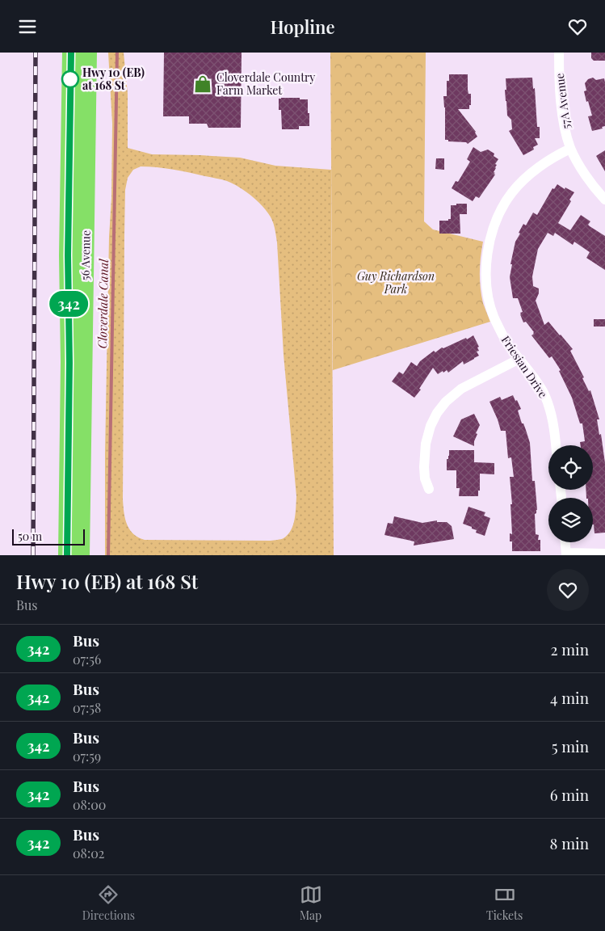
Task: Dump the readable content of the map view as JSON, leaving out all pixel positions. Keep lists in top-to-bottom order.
{
  "streets": {
    "highway": ["56 Avenue"],
    "street": ["57A Avenue", "Friesian Drive"]
  },
  "crossings": [
    ["57A Avenue", "Friesian Drive"]
  ],
  "water": ["Cloverdale Canal"],
  "parks": ["Guy Richardson Park"],
  "places": {
    "other": ["Hwy 10 (EB) at 168 St"],
    "shop": ["Cloverdale Country Farm Market"]
  },
  "lines": ["bus line 342"],
  "scale_bar": "50 m",
  "page": {
    "header": "Hopline",
    "on_map": "342",
    "scale": "50 m",
    "heading": ["Hwy 10 (EB) at 168 St", "Bus"],
    "list": [
      {
        "mark": "342",
        "name": "Bus",
        "note": "07:56",
        "value": "2 min"
      },
      {
        "mark": "342",
        "name": "Bus",
        "note": "07:58",
        "value": "4 min"
      },
      {
        "mark": "342",
        "name": "Bus",
        "note": "07:59",
        "value": "5 min"
      },
      {
        "mark": "342",
        "name": "Bus",
        "note": "08:00",
        "value": "6 min"
      },
      {
        "mark": "342",
        "name": "Bus",
        "note": "08:02",
        "value": "8 min"
      }
    ],
    "tabs": ["Directions", "Map", "Tickets"]
  }
}
